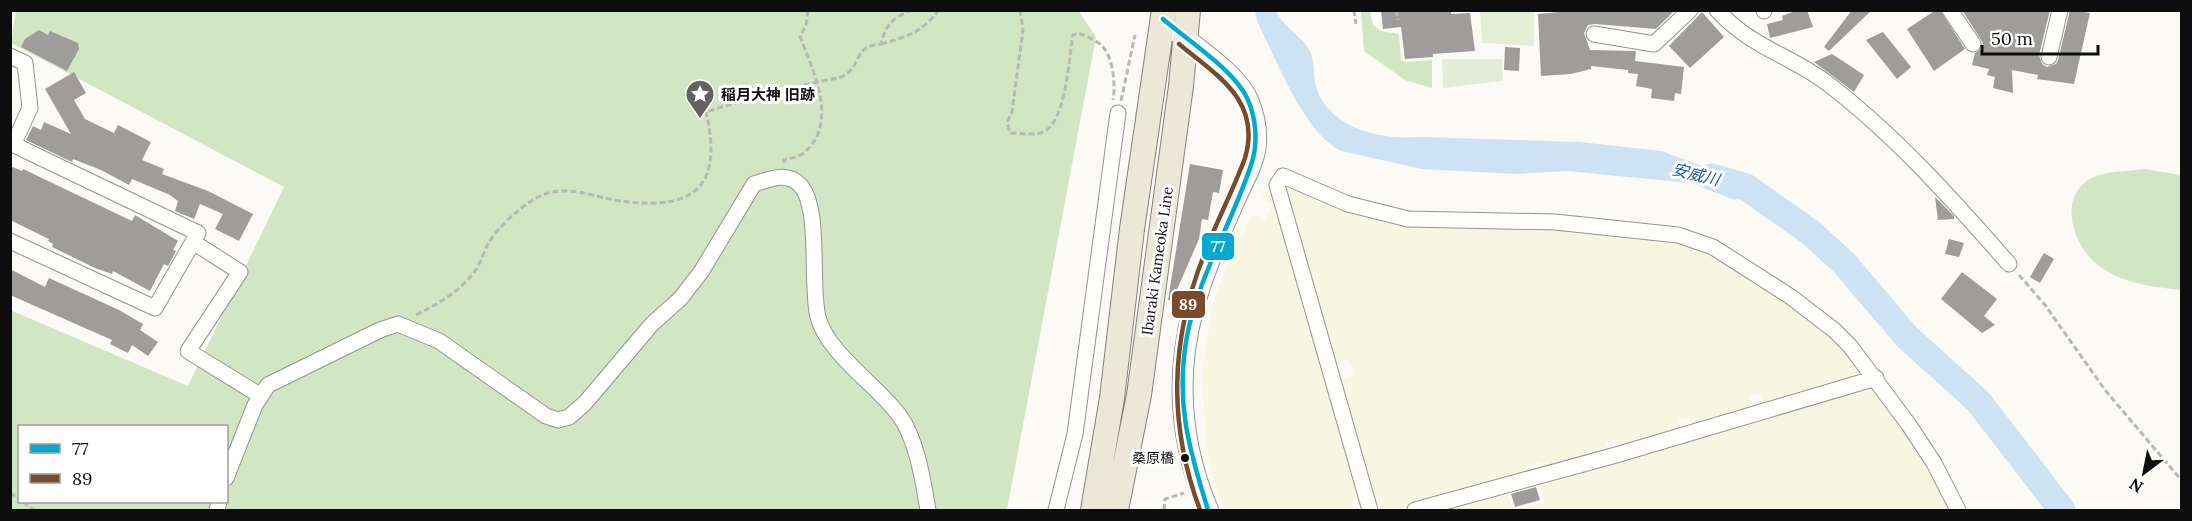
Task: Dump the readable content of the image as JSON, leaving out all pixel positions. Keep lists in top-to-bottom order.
{
  "streets": {
    "main road": ["Ibaraki Kameoka Line"]
  },
  "water": ["安威川"],
  "places": {
    "place": ["稲月大神 旧跡"],
    "other": ["桑原橋"]
  },
  "lines": ["transit line 77", "transit line 89"],
  "legend": ["77", "89"],
  "scale_bar": "50 m",
  "north": "bottom left"
}
